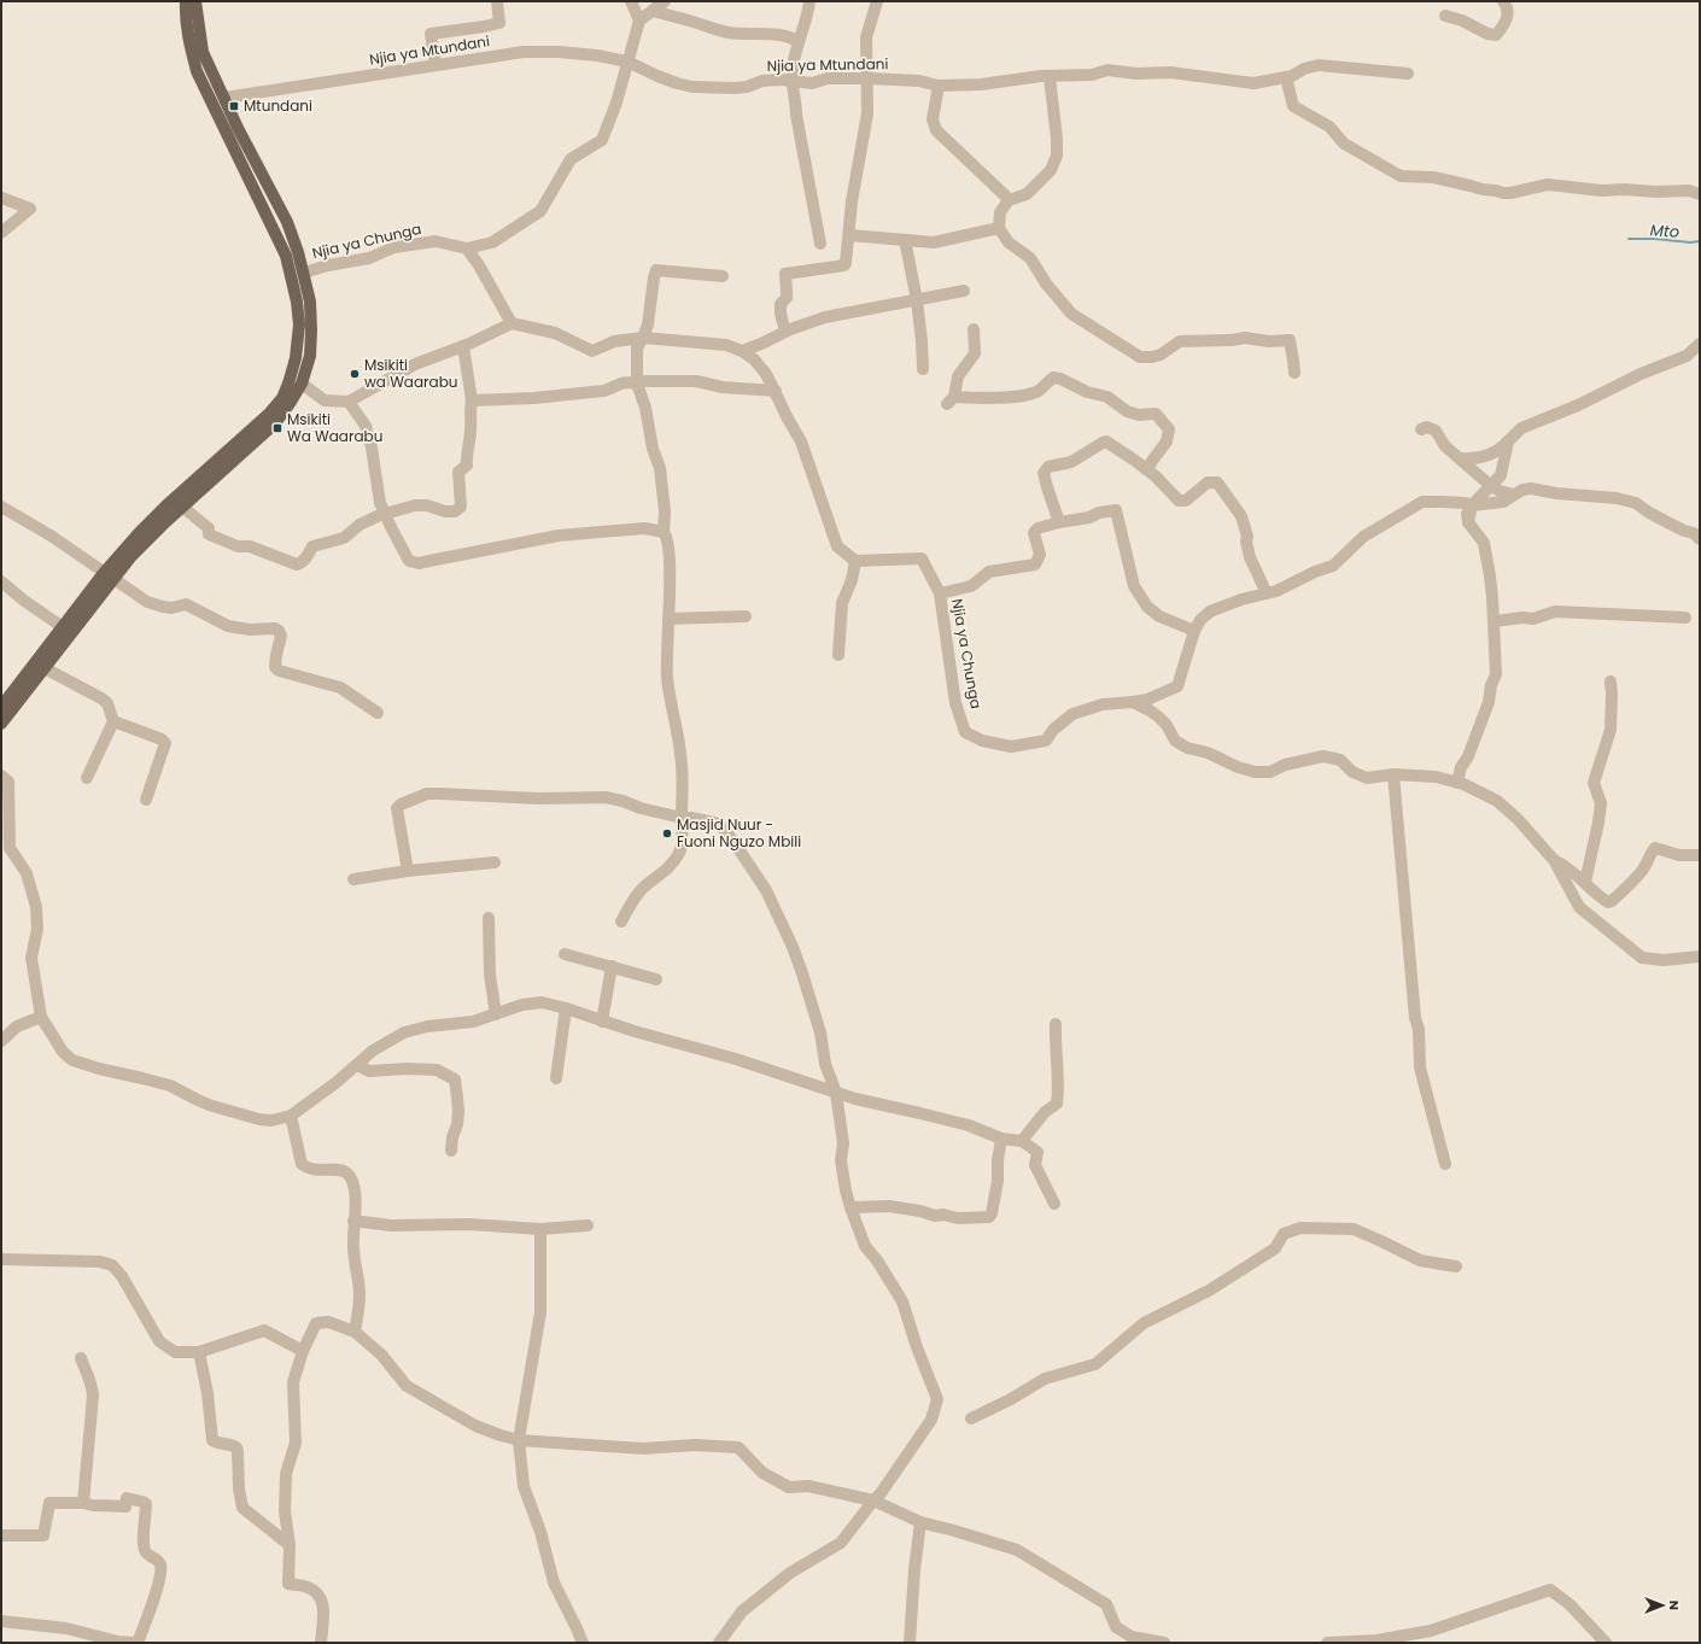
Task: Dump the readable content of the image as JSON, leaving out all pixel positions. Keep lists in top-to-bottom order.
{
  "streets": {
    "street": ["Njia ya Mtundani", "Njia ya Chunga"]
  },
  "water": ["Mto"],
  "places": {
    "transit": ["Mtundani", "Msikiti Wa Waarabu"],
    "other": ["Msikiti wa Waarabu", "Masjid Nuur - Fuoni Nguzo Mbili"]
  },
  "north": "right"
}
